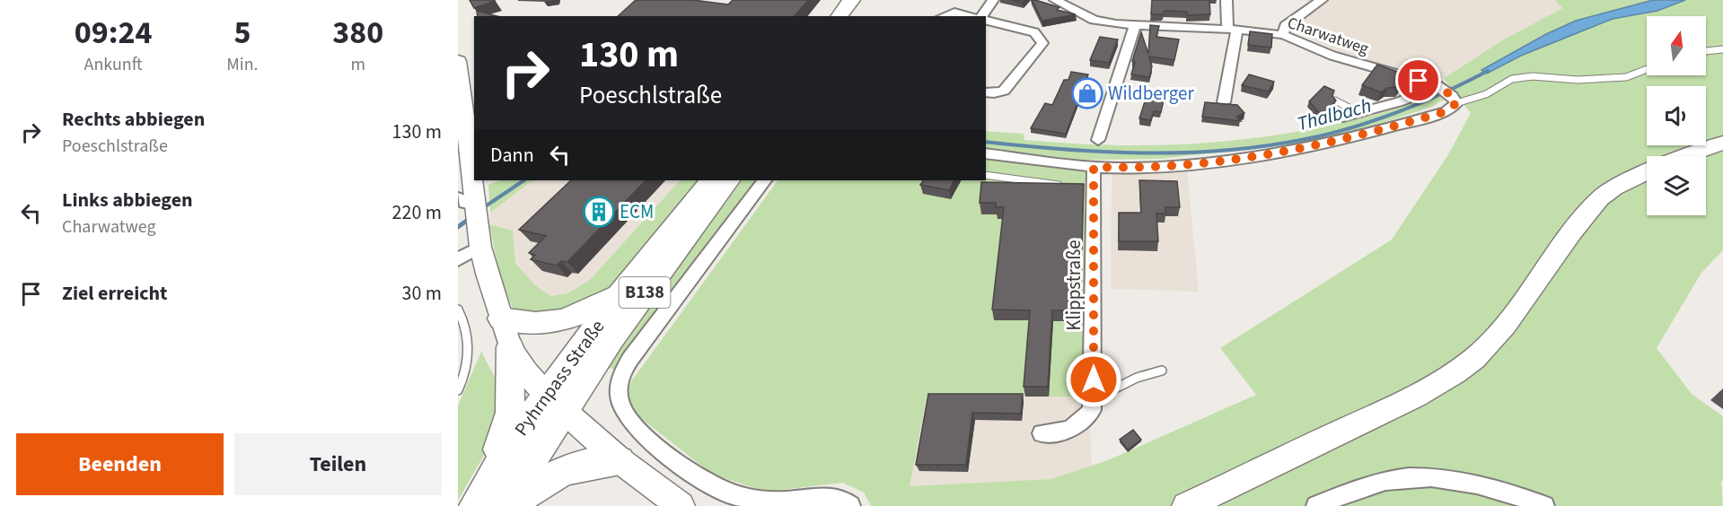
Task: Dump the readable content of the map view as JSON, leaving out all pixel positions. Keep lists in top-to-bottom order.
{
  "streets": {
    "main road": ["B138", "Pyhrnpass Straße"],
    "street": ["Charwatweg", "Klippstraße"]
  },
  "water": ["Thalbach"],
  "places": {
    "shop": ["Wildberger"],
    "building": ["ECM"]
  },
  "north": "top",
  "page": {
    "eta": [
      "09:24",
      "Ankunft",
      "5",
      "Min.",
      "380",
      "m"
    ],
    "turn": ["130 m", "Poeschlstraße"],
    "list": [
      {
        "name": "Rechts abbiegen",
        "note": "Poeschlstraße",
        "value": "130 m"
      },
      {
        "name": "Links abbiegen",
        "note": "Charwatweg",
        "value": "220 m"
      },
      {
        "name": "Ziel erreicht",
        "value": "30 m"
      }
    ],
    "then": "Dann",
    "buttons": ["Beenden", "Teilen"]
  }
}
